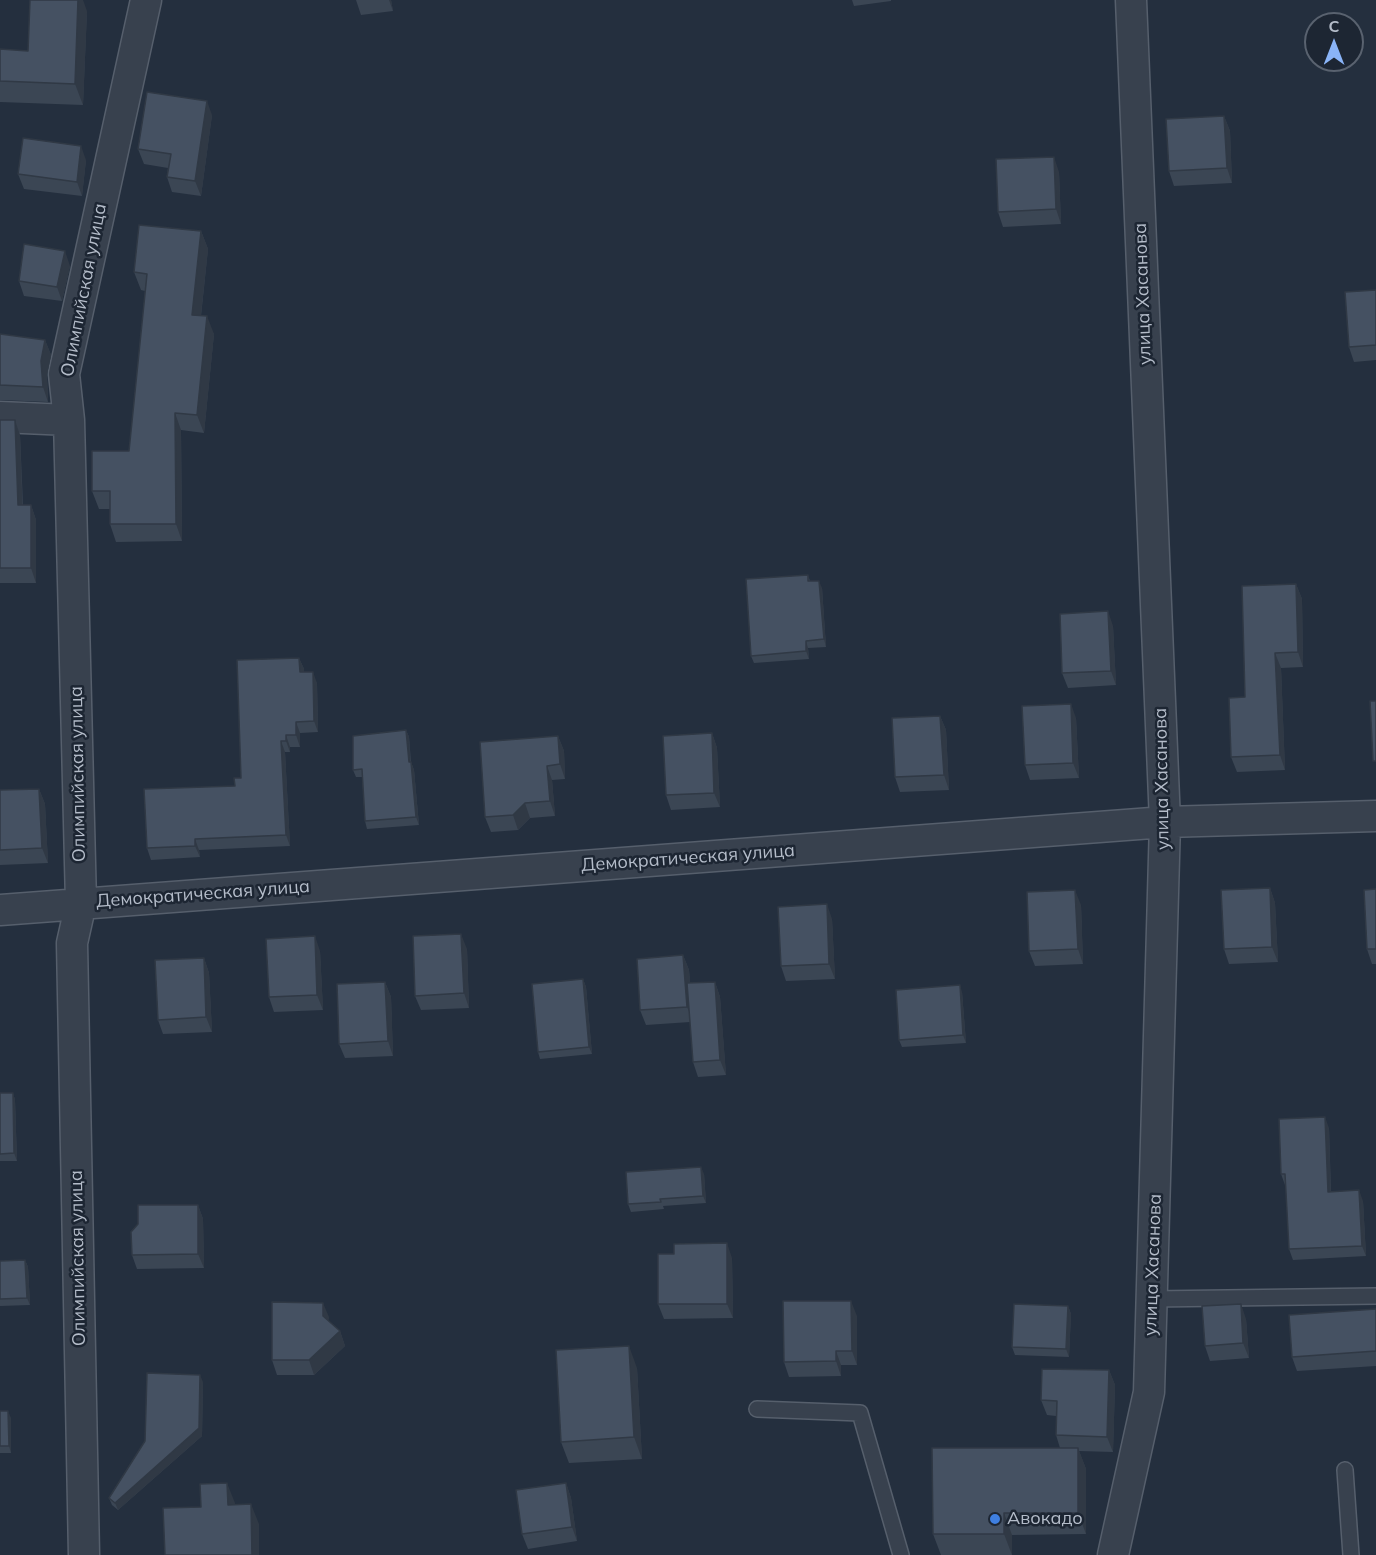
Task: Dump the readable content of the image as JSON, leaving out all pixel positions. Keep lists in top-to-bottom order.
{
  "streets": {
    "street": ["Олимпийская улица", "улица Хасанова", "Демократическая улица"]
  },
  "crossings": [
    ["Олимпийская улица", "Демократическая улица"],
    ["улица Хасанова", "Демократическая улица"]
  ],
  "places": ["Авокадо"],
  "north": "top"
}
